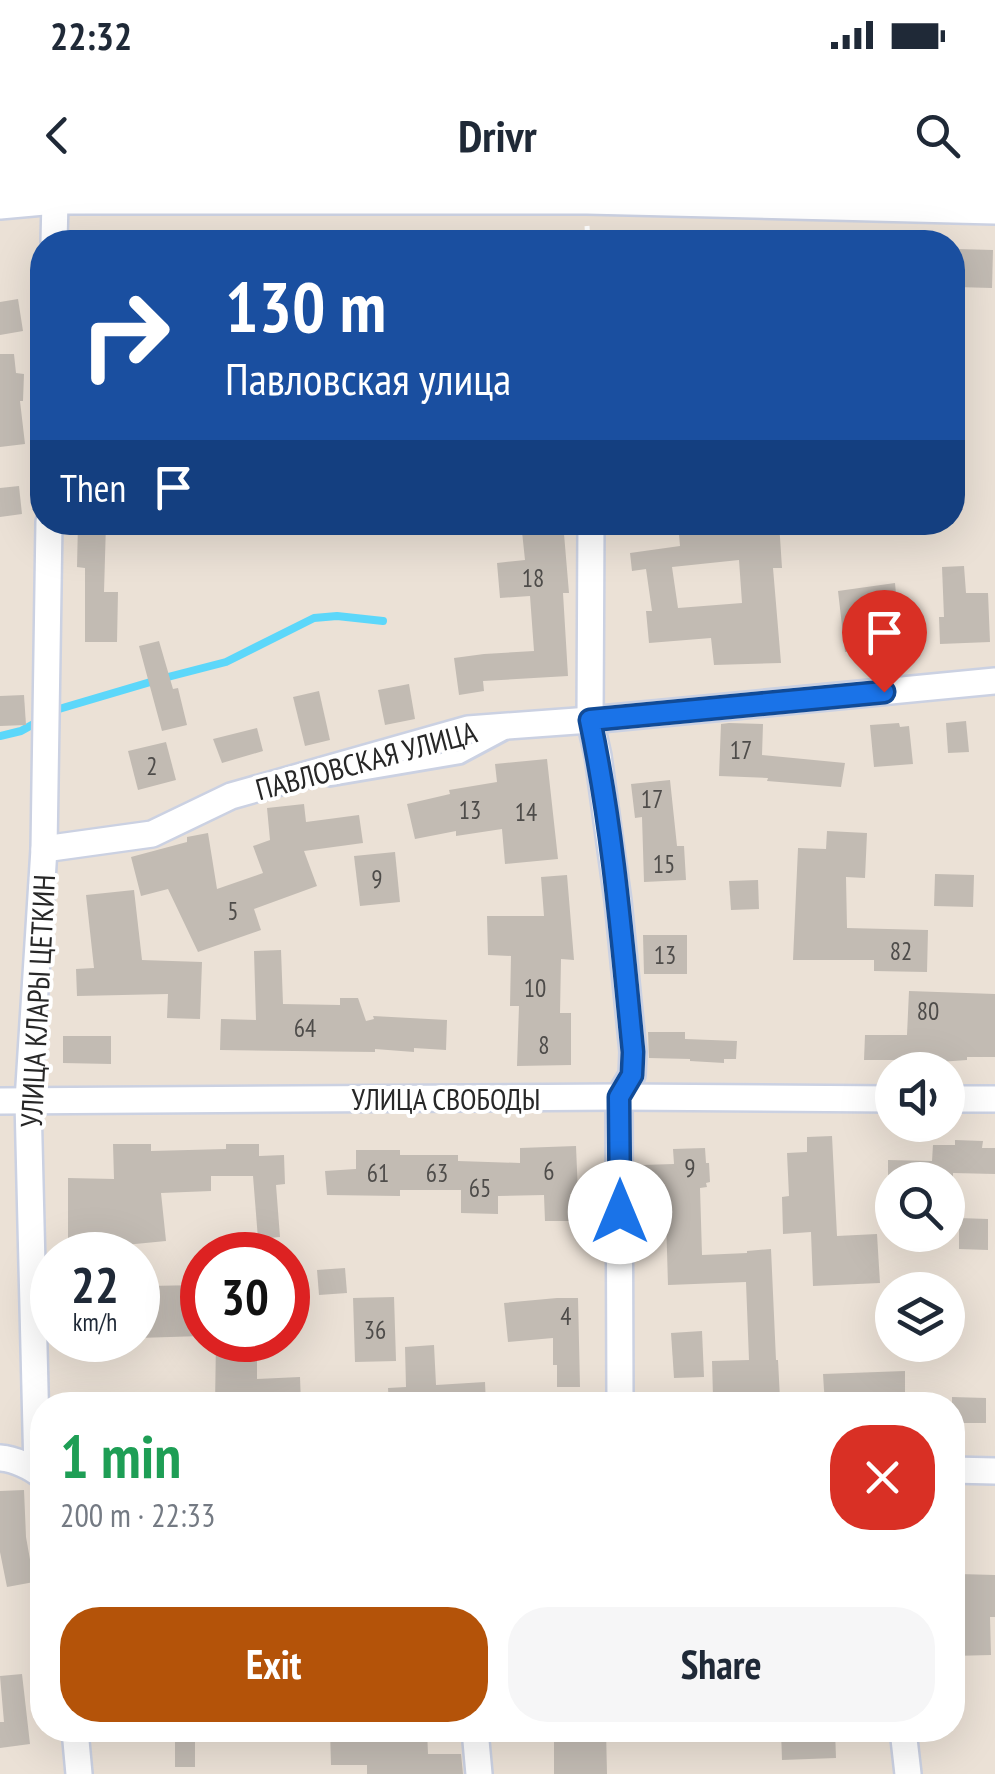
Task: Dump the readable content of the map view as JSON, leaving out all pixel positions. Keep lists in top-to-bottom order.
{
  "streets": {
    "street": ["ПАВЛОВСКАЯ УЛИЦА", "УЛИЦА КЛАРЫ ЦЕТКИН", "УЛИЦА СВОБОДЫ"]
  },
  "crossings": [
    ["ПАВЛОВСКАЯ УЛИЦА", "УЛИЦА КЛАРЫ ЦЕТКИН"],
    ["УЛИЦА КЛАРЫ ЦЕТКИН", "УЛИЦА СВОБОДЫ"]
  ],
  "house_numbers": [
    "18",
    "17",
    "2",
    "17",
    "13",
    "14",
    "15",
    "9",
    "5",
    "82",
    "13",
    "10",
    "80",
    "64",
    "8",
    "9",
    "6",
    "61",
    "63",
    "65",
    "4",
    "36"
  ],
  "page": {
    "status": "22:32",
    "header": "Drivr",
    "turn": ["130 m", "Павловская улица"],
    "then": "Then",
    "speed": "22 km/h",
    "limit": "30",
    "heading": ["1 min", "200 m · 22:33"],
    "buttons": ["Exit", "Share"]
  }
}
